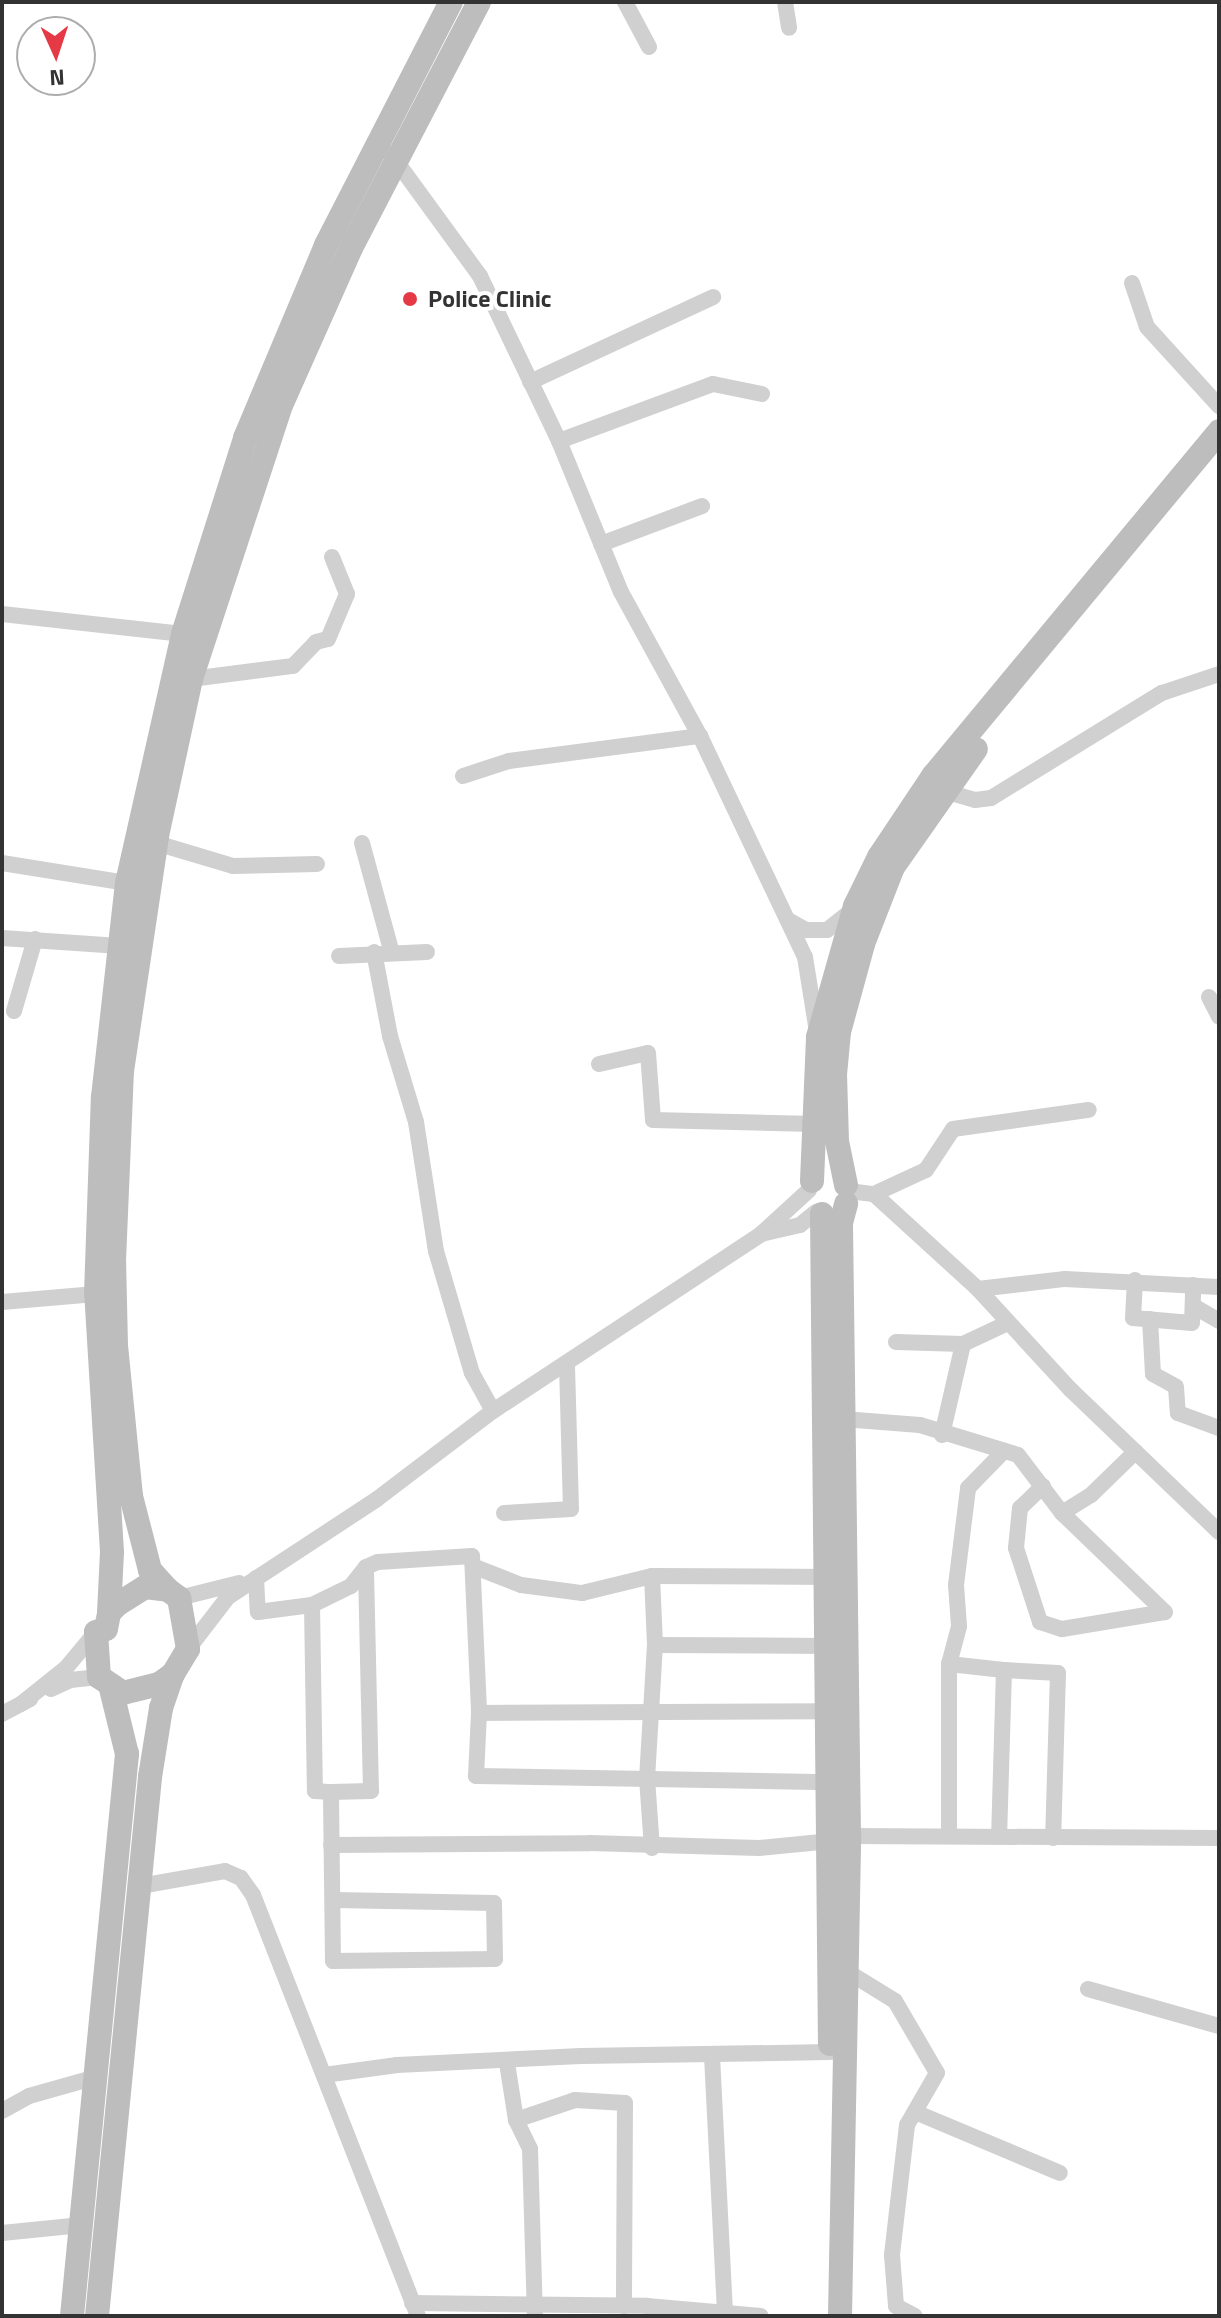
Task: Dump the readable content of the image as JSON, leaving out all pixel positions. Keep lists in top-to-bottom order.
{
  "places": ["Police Clinic"],
  "north": "bottom"
}
